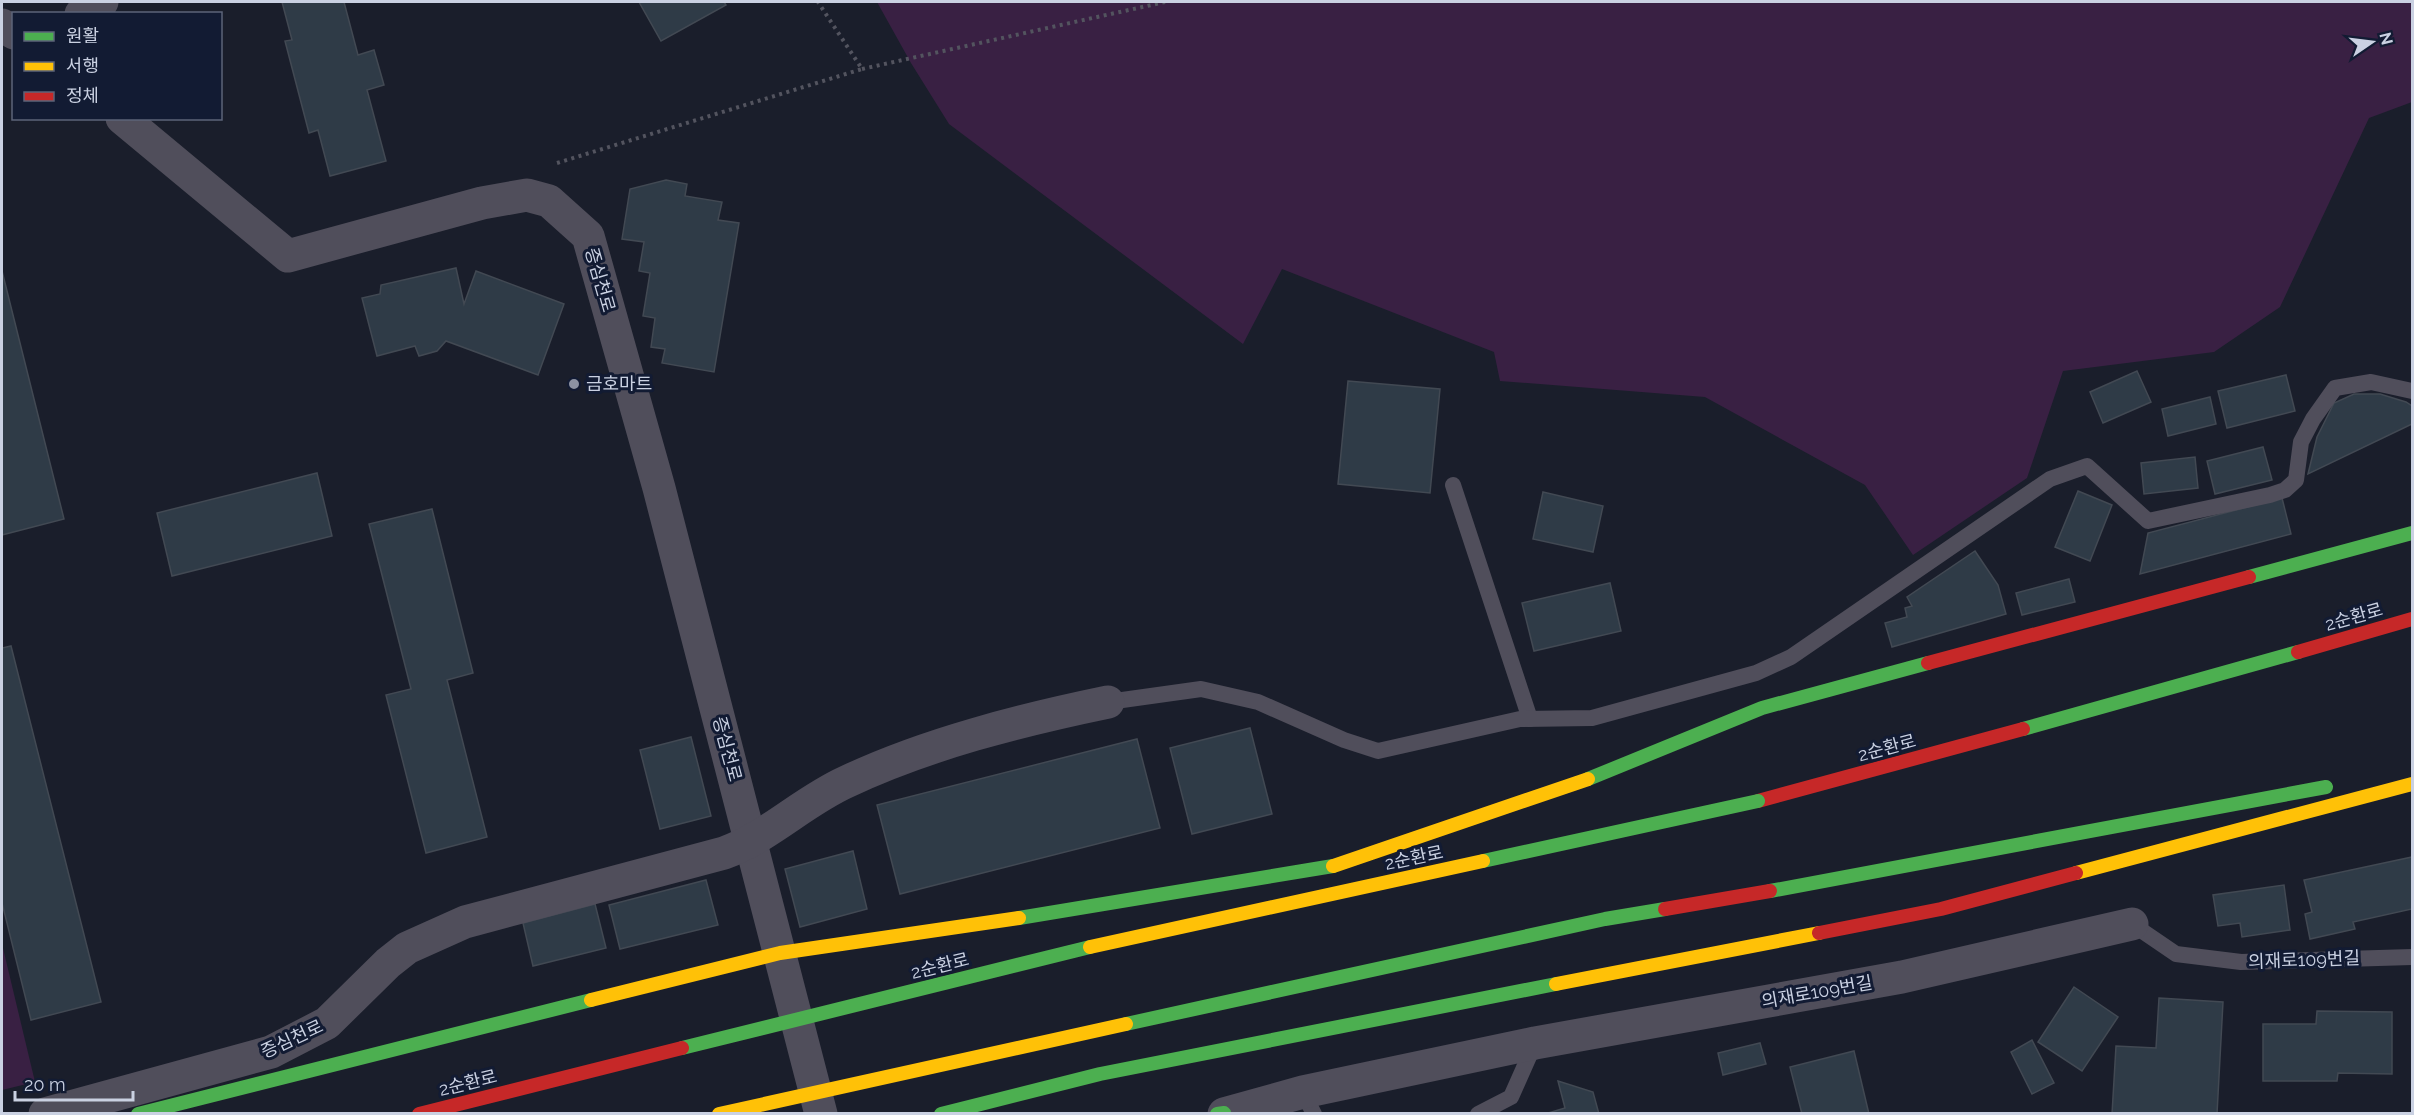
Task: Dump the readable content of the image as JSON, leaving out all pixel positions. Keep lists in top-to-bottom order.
{
  "streets": {
    "main road": ["2순환로"],
    "street": ["증심천로", "의재로109번길"]
  },
  "places": ["금호마트"],
  "legend": ["원활", "서행", "정체"],
  "scale_bar": "20 m",
  "north": "right"
}
